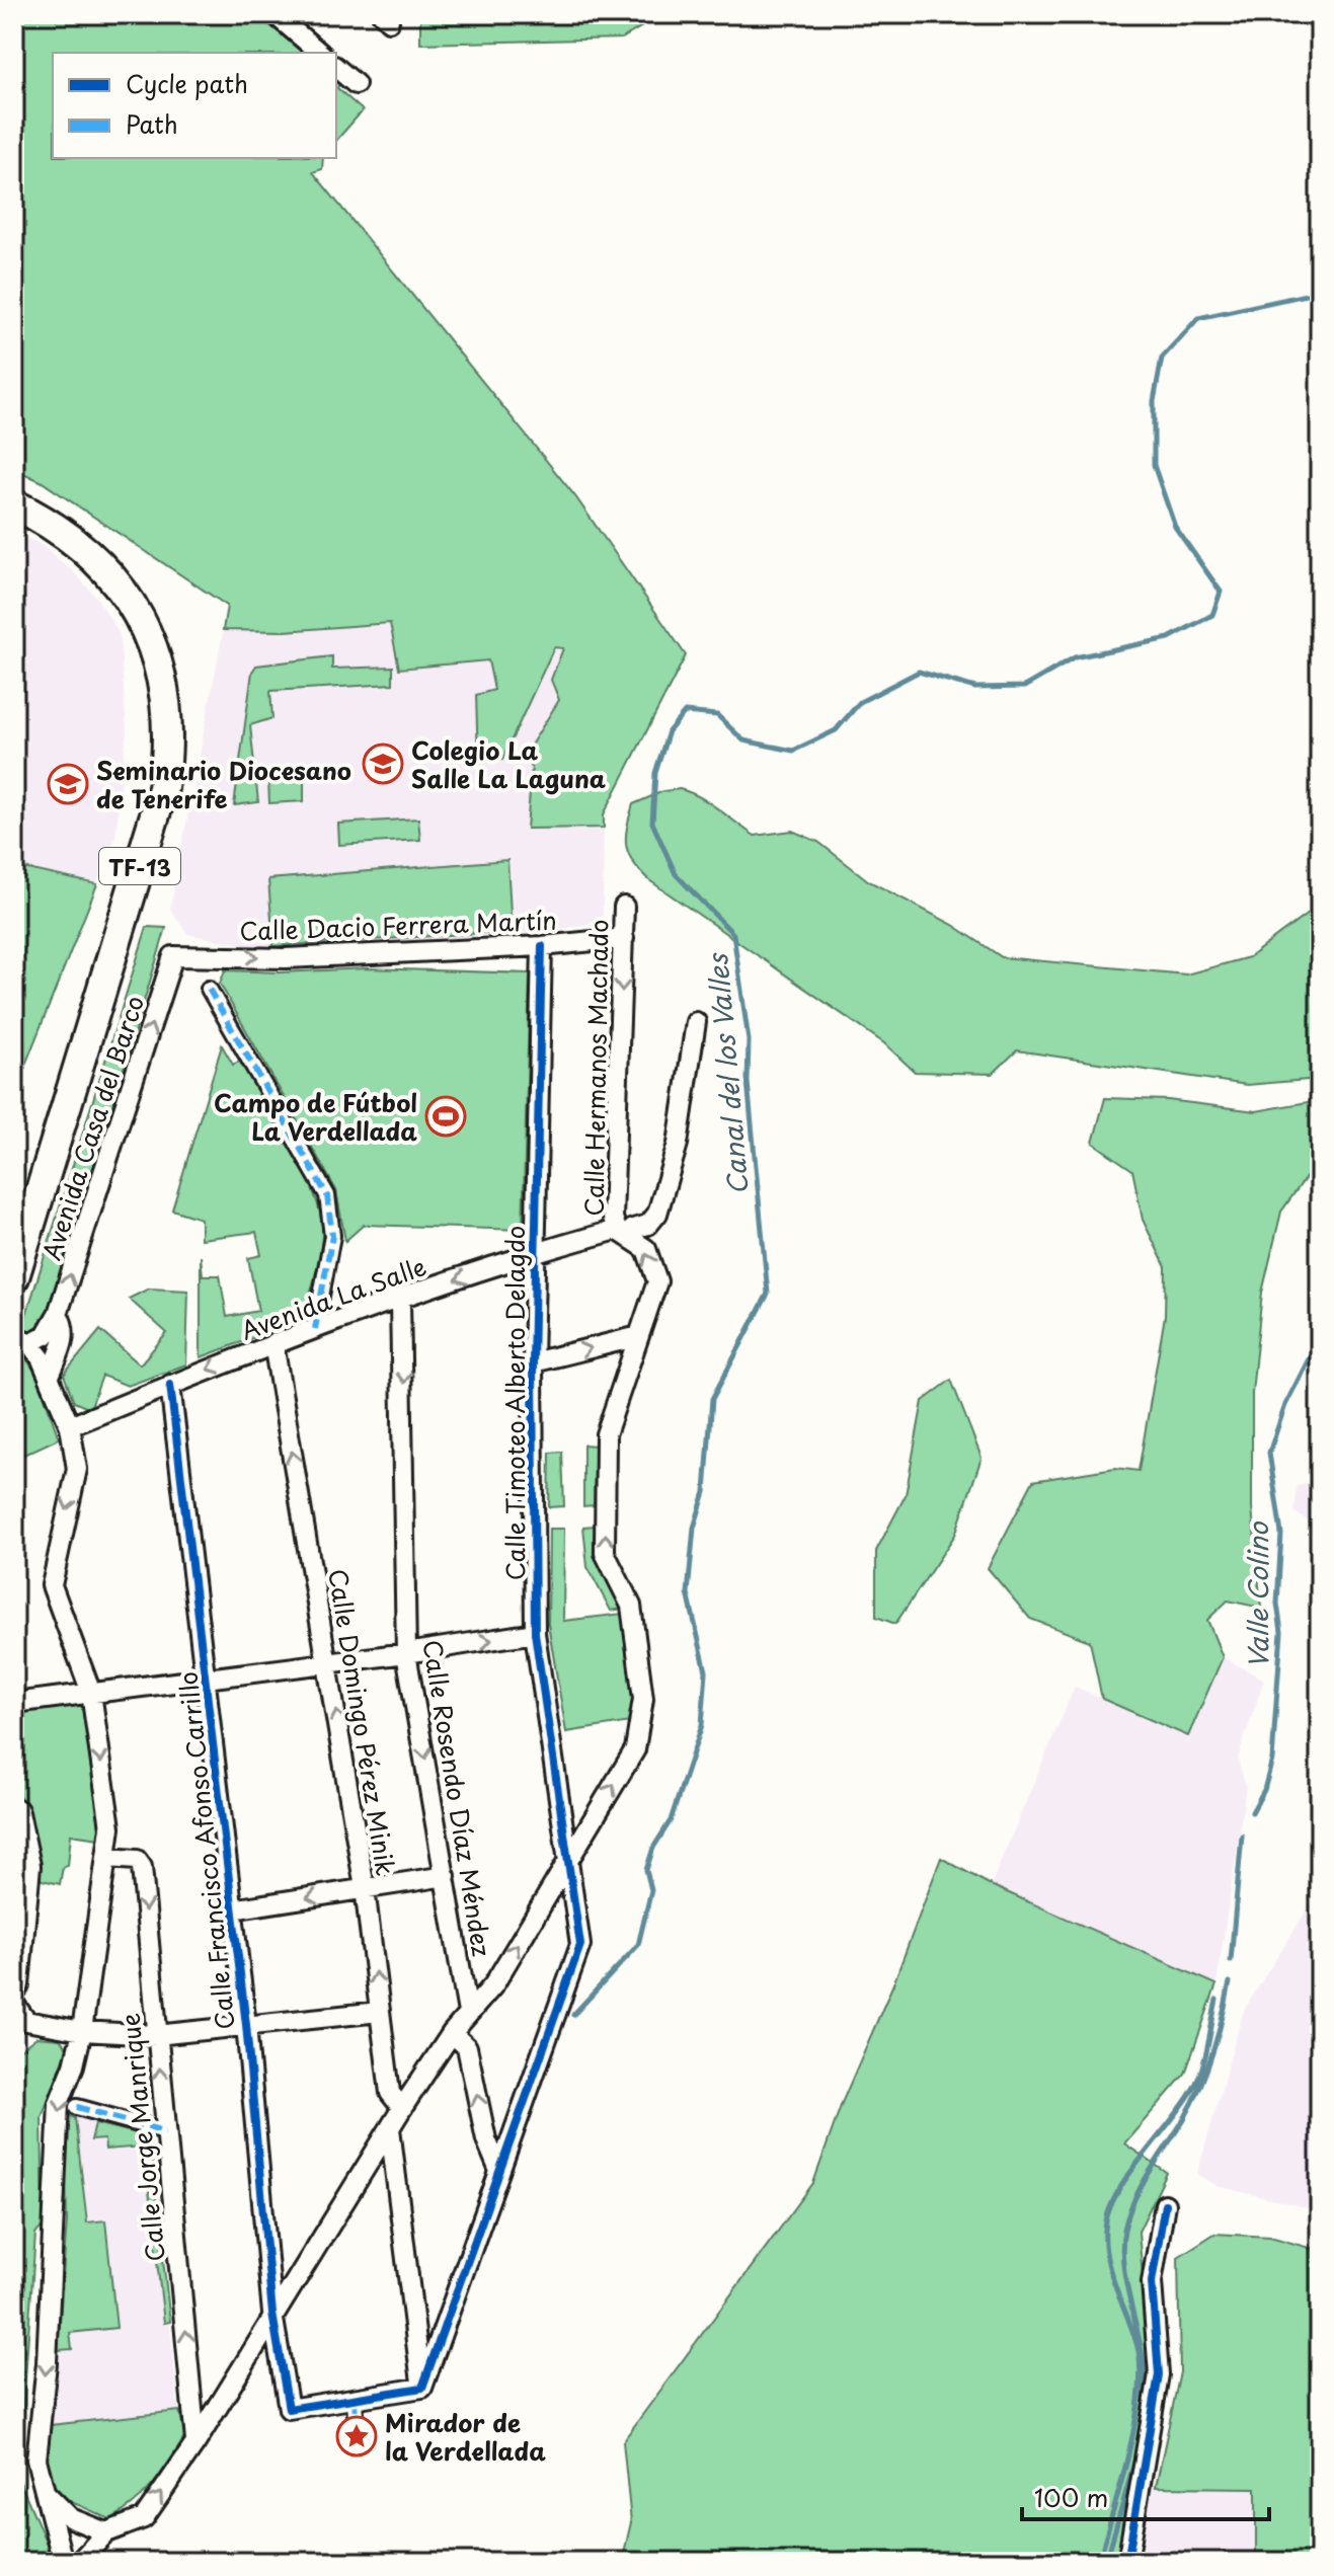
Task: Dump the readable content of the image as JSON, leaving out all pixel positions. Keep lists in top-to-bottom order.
{
  "streets": {
    "main road": ["TF-13"],
    "street": [
      "Calle Dacio Ferrera Martín",
      "Calle Hermanos Machado",
      "Avenida Casa del Barco",
      "Avenida La Salle",
      "Calle Timoteo Alberto Delagdo",
      "Calle Domingo Pérez Minik",
      "Calle Rosendo Díaz Méndez",
      "Calle Francisco Afonso Carrillo",
      "Calle Jorge Manrique"
    ]
  },
  "crossings": [
    ["Calle Dacio Ferrera Martín", "Calle Hermanos Machado"],
    ["Calle Dacio Ferrera Martín", "Avenida Casa del Barco"],
    ["Calle Dacio Ferrera Martín", "Calle Timoteo Alberto Delagdo"],
    ["Calle Hermanos Machado", "Avenida La Salle"],
    ["Avenida La Salle", "Calle Timoteo Alberto Delagdo"],
    ["Avenida La Salle", "Calle Domingo Pérez Minik"],
    ["Avenida La Salle", "Calle Rosendo Díaz Méndez"],
    ["Avenida La Salle", "Calle Francisco Afonso Carrillo"]
  ],
  "one_way": [
    "Calle Dacio Ferrera Martín",
    "Calle Hermanos Machado",
    "Avenida Casa del Barco",
    "Avenida La Salle",
    "Calle Domingo Pérez Minik",
    "Calle Rosendo Díaz Méndez"
  ],
  "water": ["Canal del los Valles", "Valle Colino"],
  "places": {
    "school or university": ["Colegio La Salle La Laguna", "Seminario Diocesano de Tenerife"],
    "sports": ["Campo de Fútbol La Verdellada"],
    "place": ["Mirador de la Verdellada"]
  },
  "legend": ["Cycle path", "Path"],
  "scale_bar": "100 m"
}
